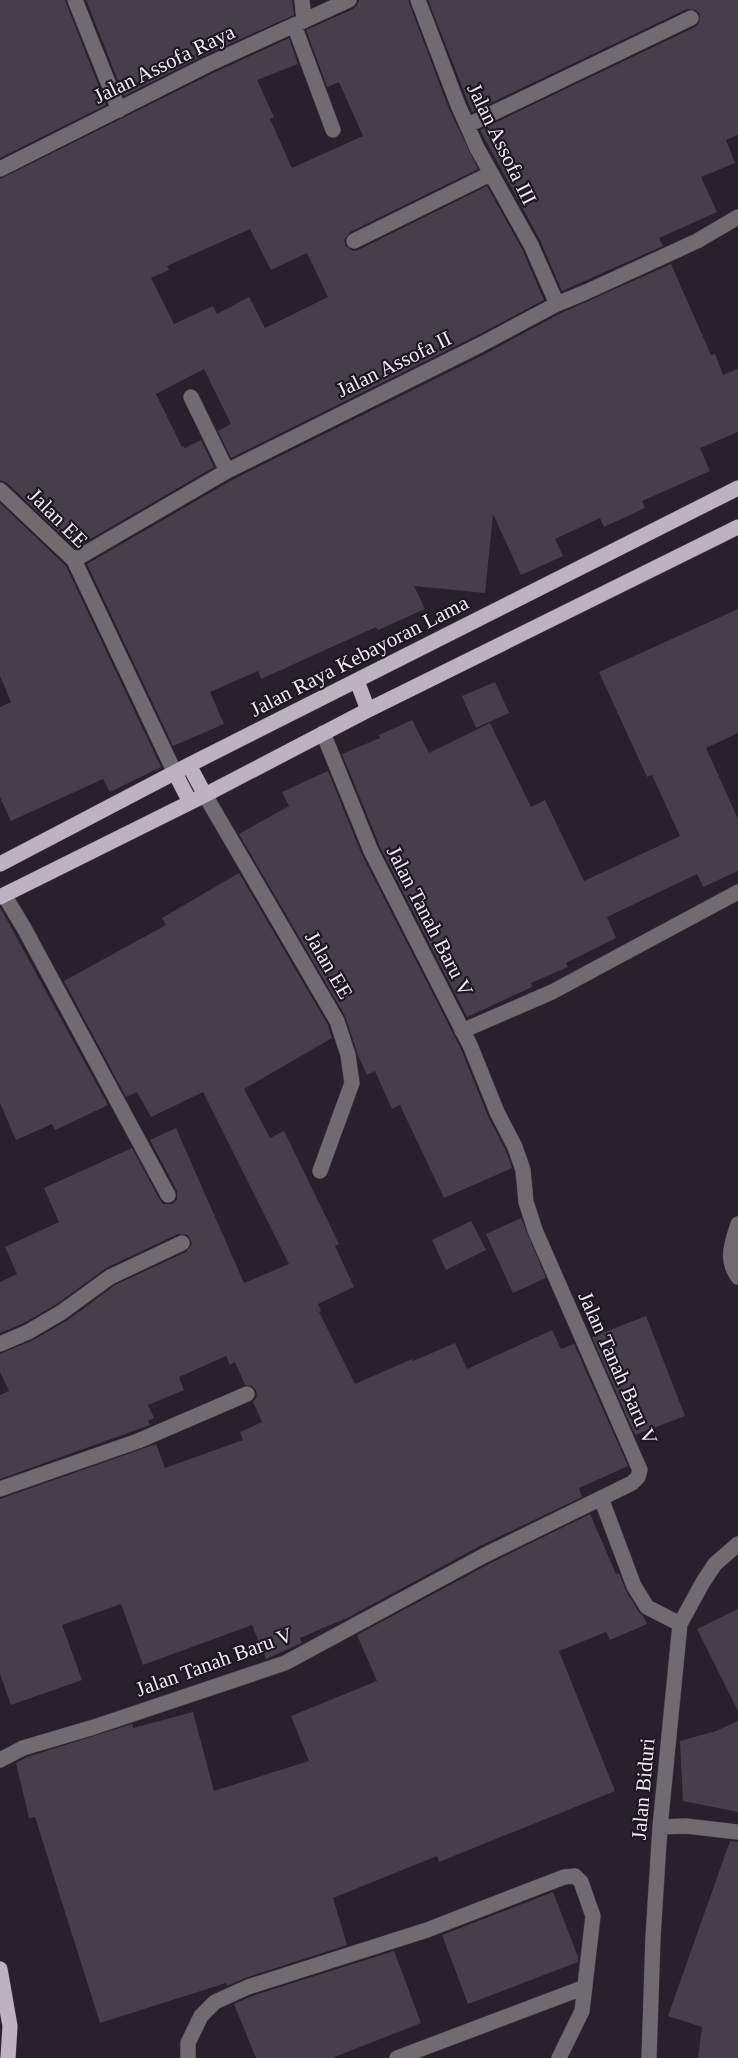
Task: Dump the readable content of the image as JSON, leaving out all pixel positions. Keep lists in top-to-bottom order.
{
  "streets": {
    "main road": ["Jalan Raya Kebayoran Lama"],
    "street": [
      "Jalan Assofa Raya",
      "Jalan Assofa III",
      "Jalan Assofa II",
      "Jalan EE",
      "Jalan Tanah Baru V",
      "Jalan Biduri"
    ]
  },
  "crossings": [
    ["Jalan Assofa III", "Jalan Assofa II"],
    ["Jalan Assofa II", "Jalan EE"],
    ["Jalan EE", "Jalan Raya Kebayoran Lama"]
  ]
}
